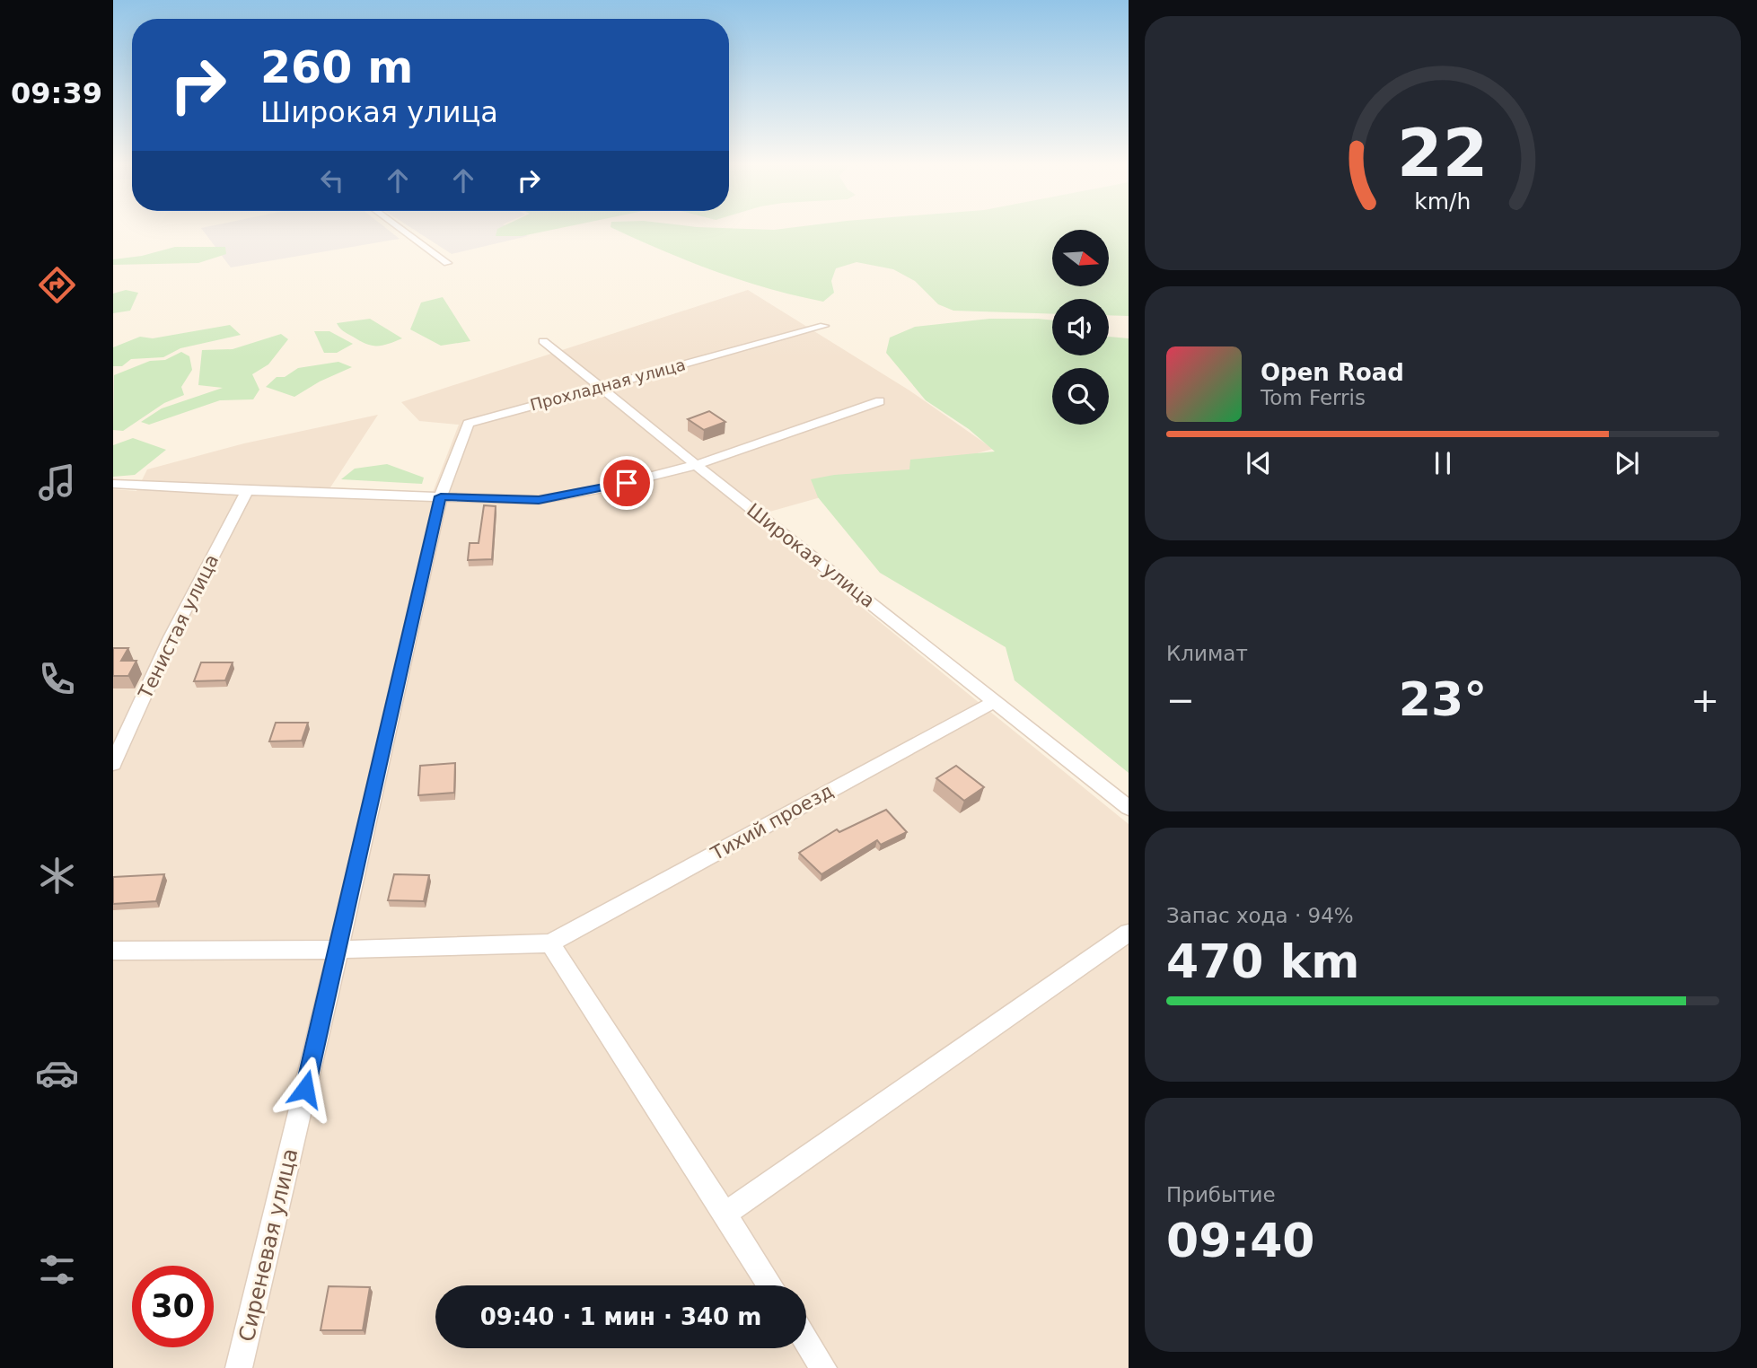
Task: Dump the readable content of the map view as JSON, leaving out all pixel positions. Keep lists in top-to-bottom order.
{
  "streets": {
    "street": [
      "Прохладная улица",
      "Широкая улица",
      "Тенистая улица",
      "Тихий проезд",
      "Сиреневая улица"
    ]
  },
  "crossings": [
    ["Прохладная улица", "Широкая улица"],
    ["Прохладная улица", "Сиреневая улица"],
    ["Широкая улица", "Тихий проезд"]
  ],
  "north": "right",
  "page": {
    "tabs": "09:39",
    "turn": ["260 m", "Широкая улица"],
    "song": ["Open Road", "Tom Ferris"],
    "tile": [
      "Климат",
      ["Запас хода · 94%", "470 km"],
      ["Прибытие", "09:40"]
    ],
    "heat": ["−", "23°", "+"],
    "limit": "30",
    "trip": "09:40 · 1 мин · 340 m",
    "gauge": ["22", "km/h"]
  }
}
